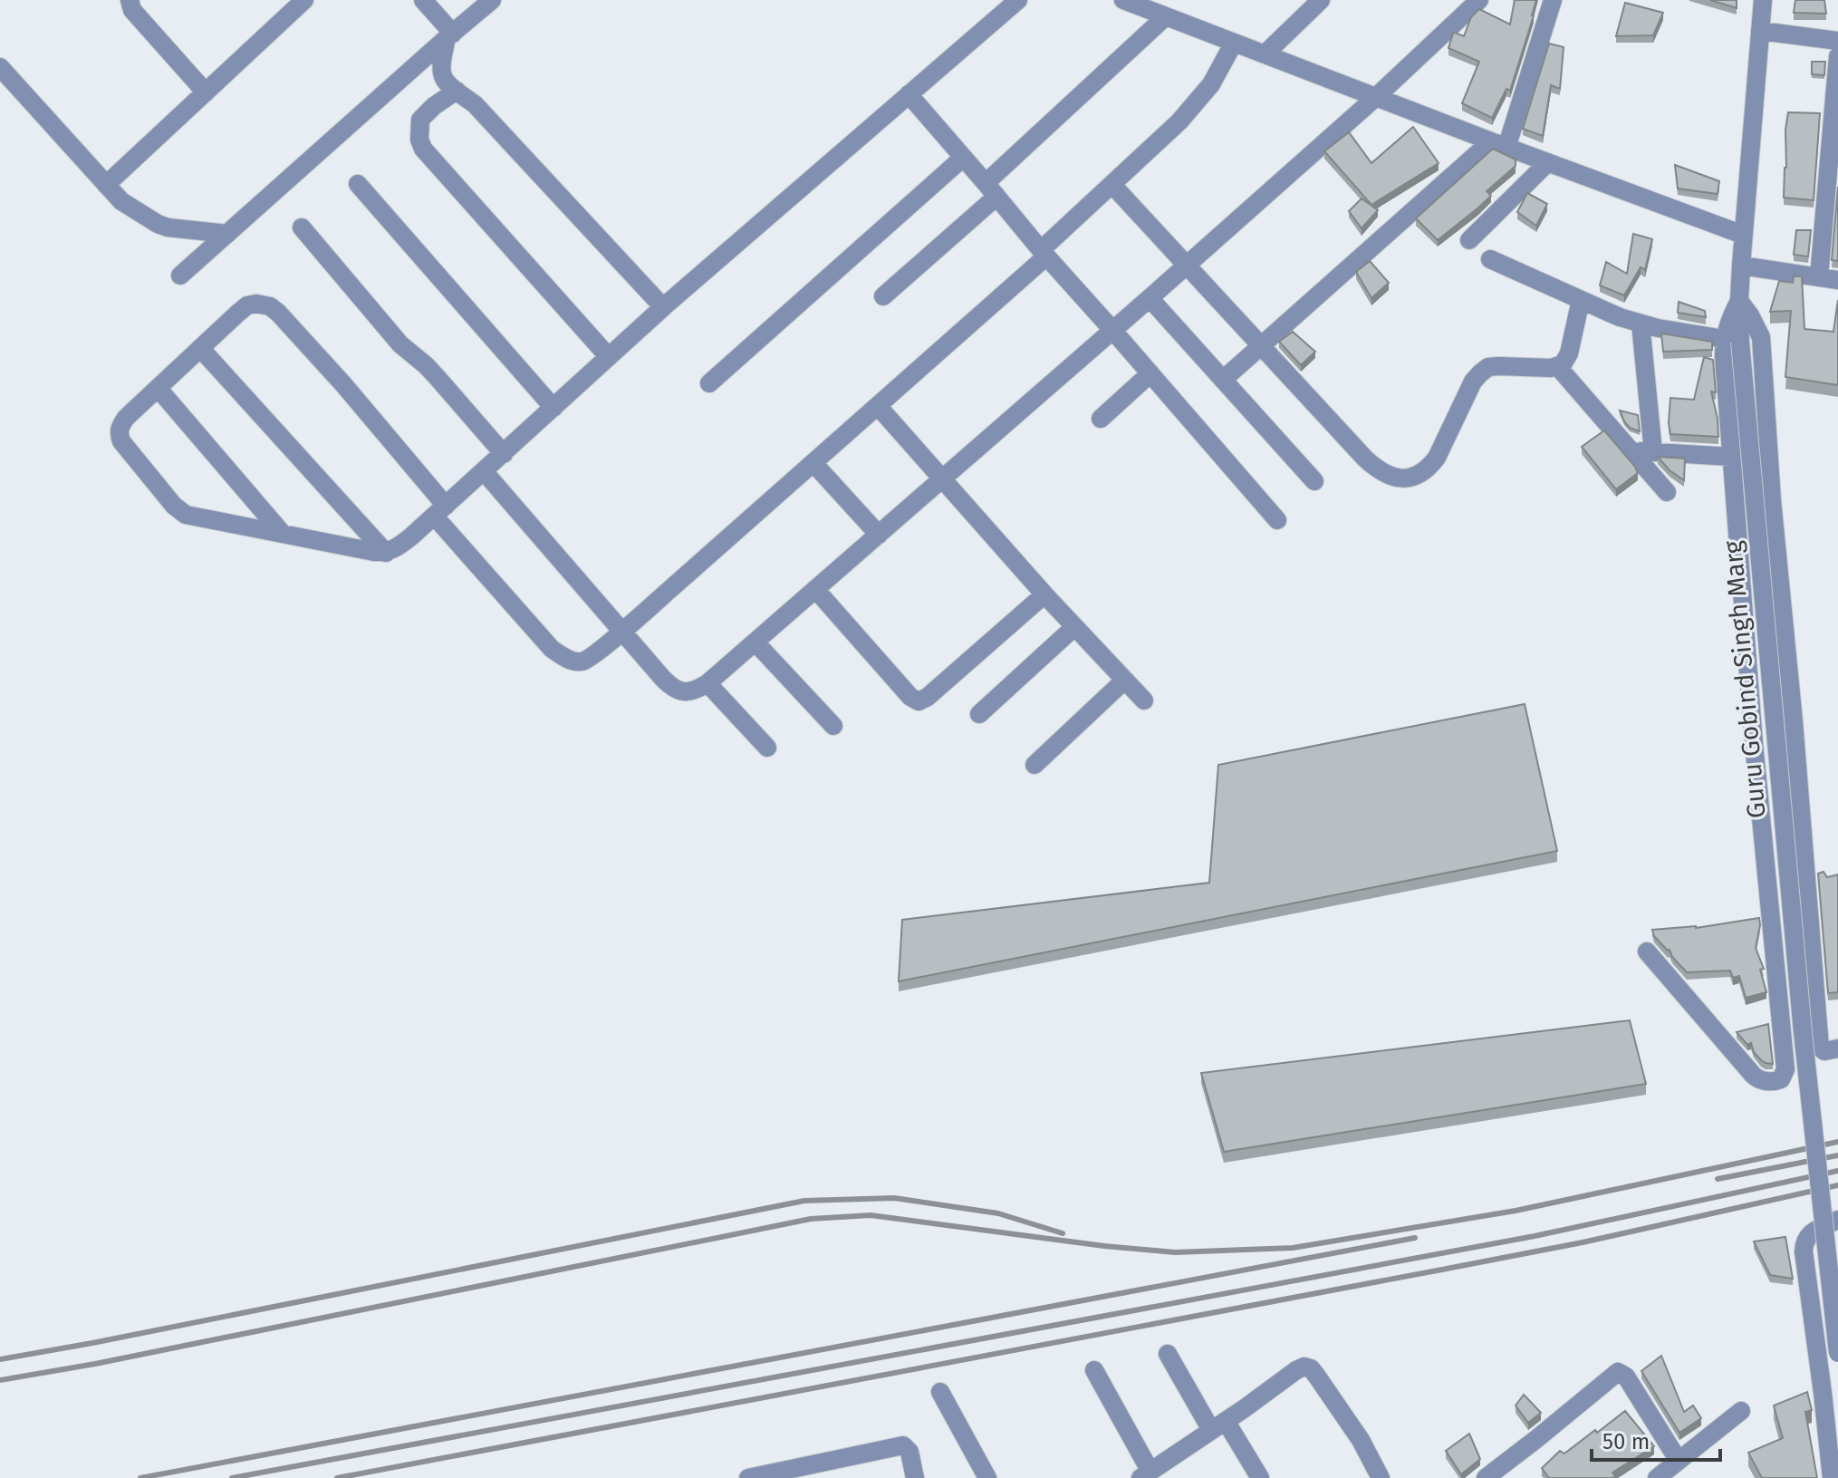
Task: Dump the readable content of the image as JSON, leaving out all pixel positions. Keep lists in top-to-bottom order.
{
  "streets": {
    "street": ["Guru Gobind Singh Marg"]
  },
  "scale_bar": "50 m"
}
